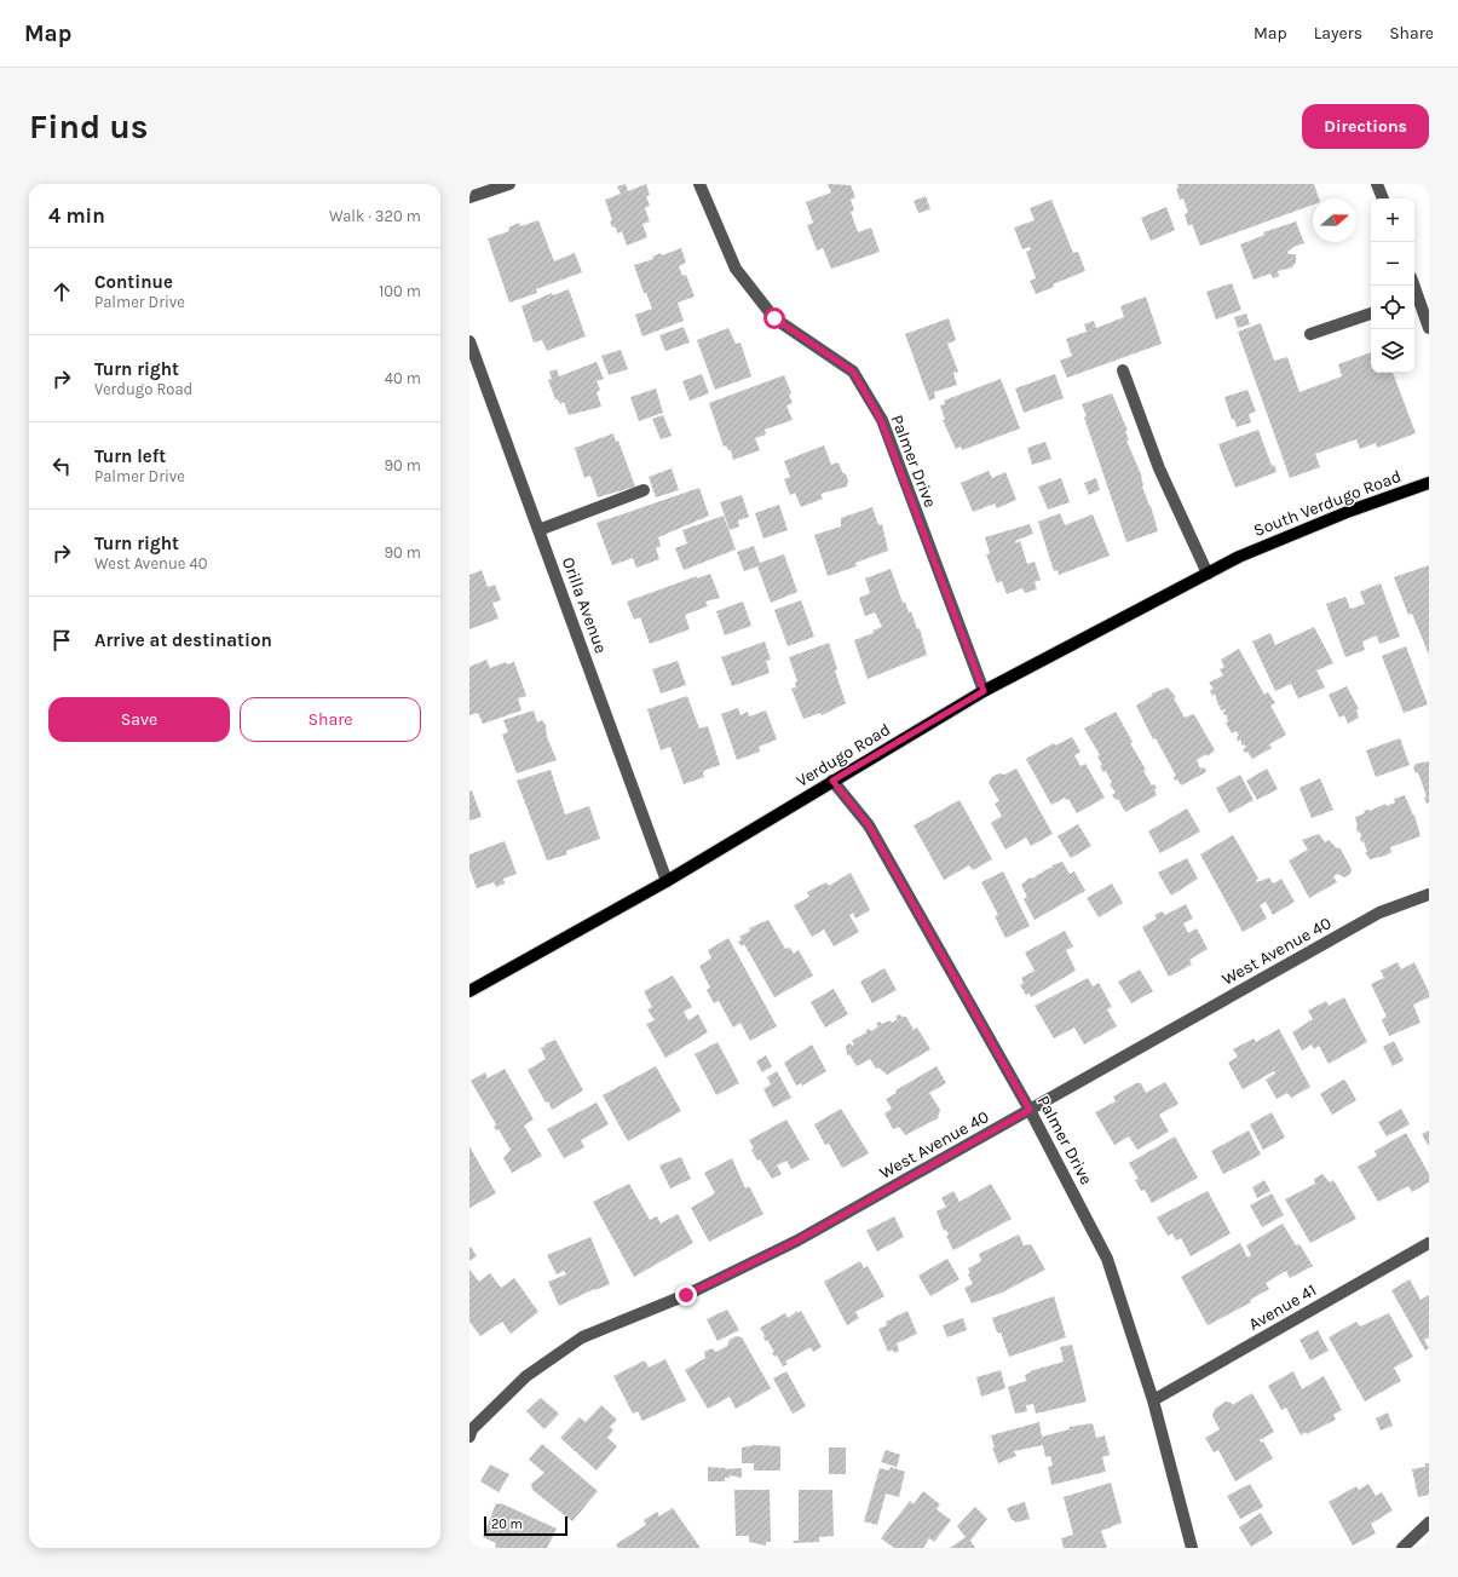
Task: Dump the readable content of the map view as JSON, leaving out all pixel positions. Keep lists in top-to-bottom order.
{
  "streets": {
    "main road": ["South Verdugo Road", "Verdugo Road"],
    "street": [
      "Palmer Drive",
      "Orilla Avenue",
      "West Avenue 40",
      "Avenue 41"
    ]
  },
  "crossings": [
    ["Palmer Drive", "Verdugo Road"],
    ["Palmer Drive", "West Avenue 40"],
    ["Palmer Drive", "Avenue 41"],
    ["South Verdugo Road", "Verdugo Road"],
    ["Orilla Avenue", "Verdugo Road"]
  ],
  "scale_bar": "20 m",
  "north": "right",
  "page": {
    "header": "Map",
    "nav": ["Map", "Layers", "Share"],
    "buttons": [
      "Directions",
      ["Save", "Share"]
    ],
    "title": "Find us",
    "heading": ["4 min", "Walk · 320 m"],
    "map_buttons": ["+", "−"],
    "list": [
      ["Continue", "Palmer Drive", "100 m"],
      ["Turn right", "Verdugo Road", "40 m"],
      ["Turn left", "Palmer Drive", "90 m"],
      ["Turn right", "West Avenue 40", "90 m"],
      "Arrive at destination"
    ],
    "scale": "20 m"
  }
}
